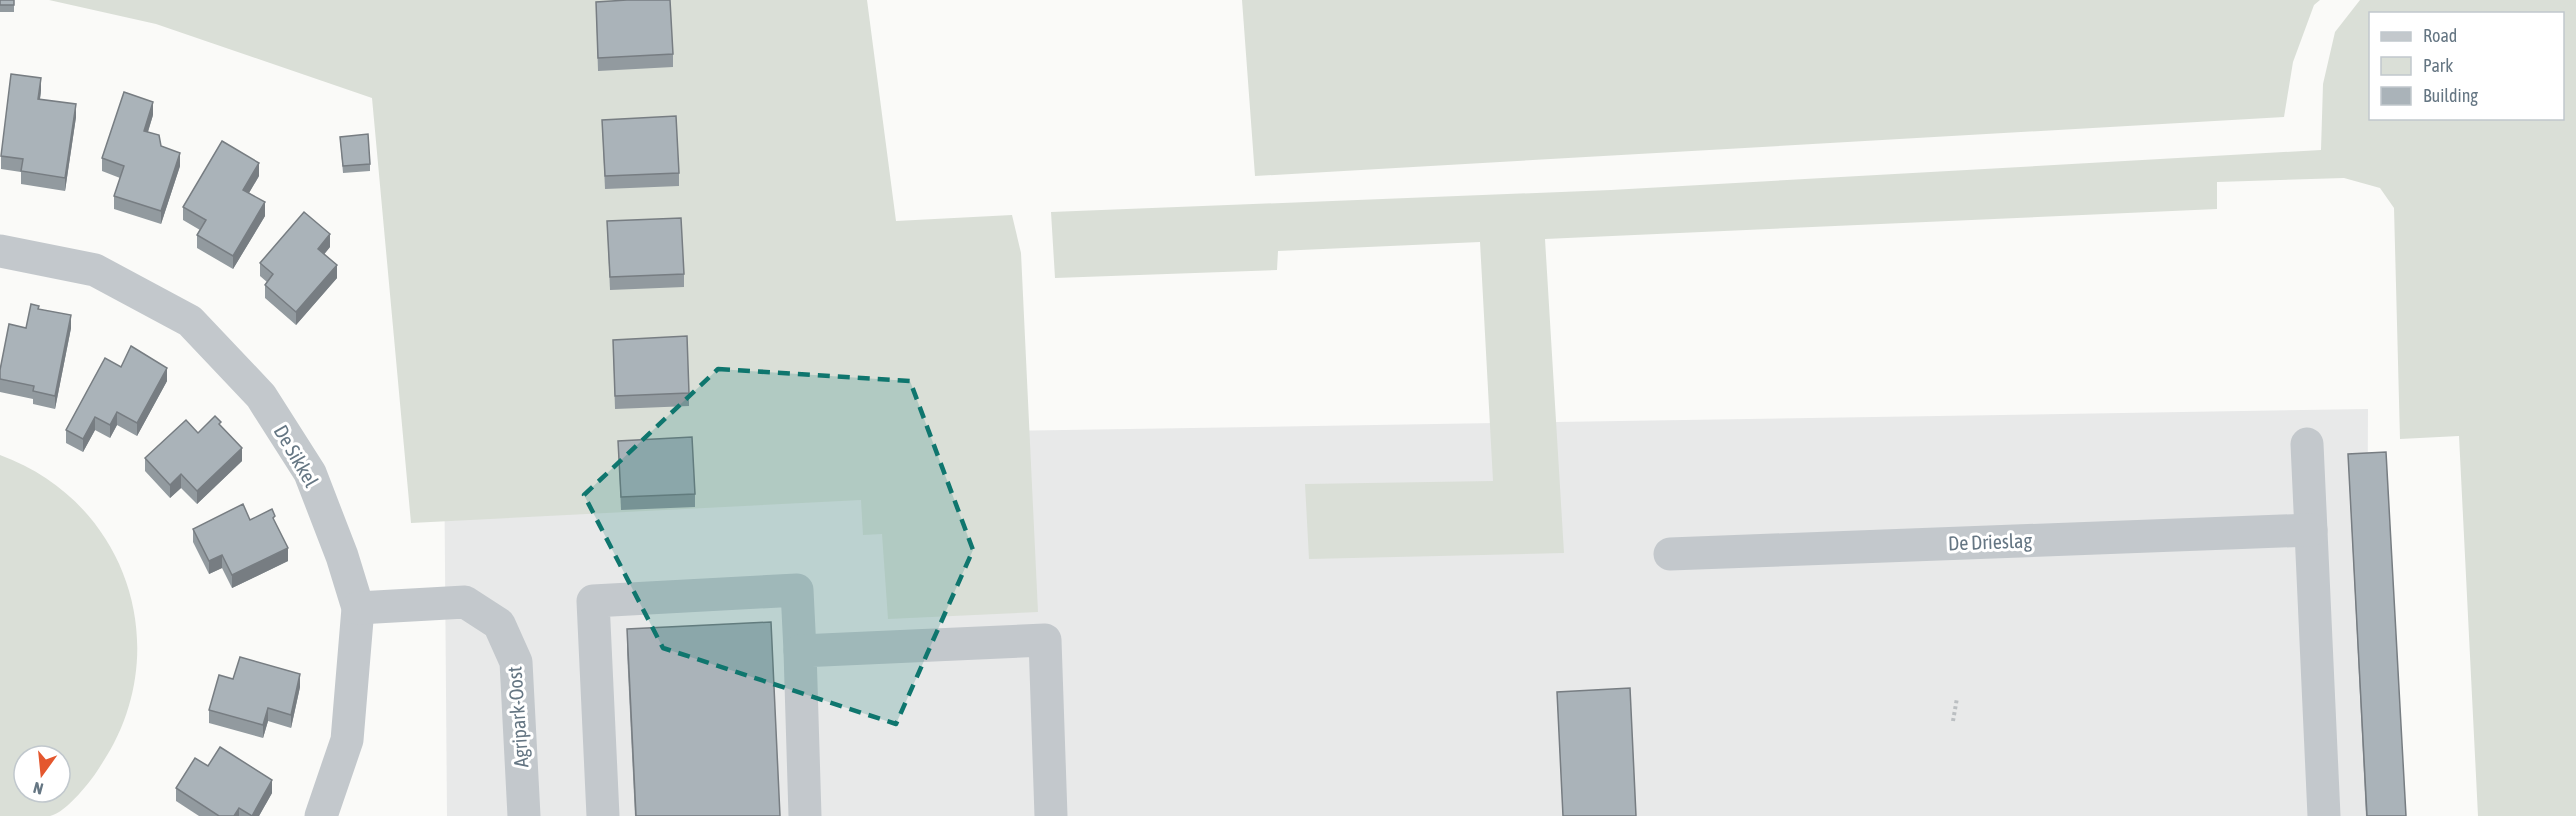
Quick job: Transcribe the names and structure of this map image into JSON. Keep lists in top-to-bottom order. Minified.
{"streets":{"street":["De Sikkel","De Drieslag","Agripark-Oost"]},"crossings":[["De Sikkel","Agripark-Oost"]],"legend":["Road","Park","Building"],"north":"bottom"}
